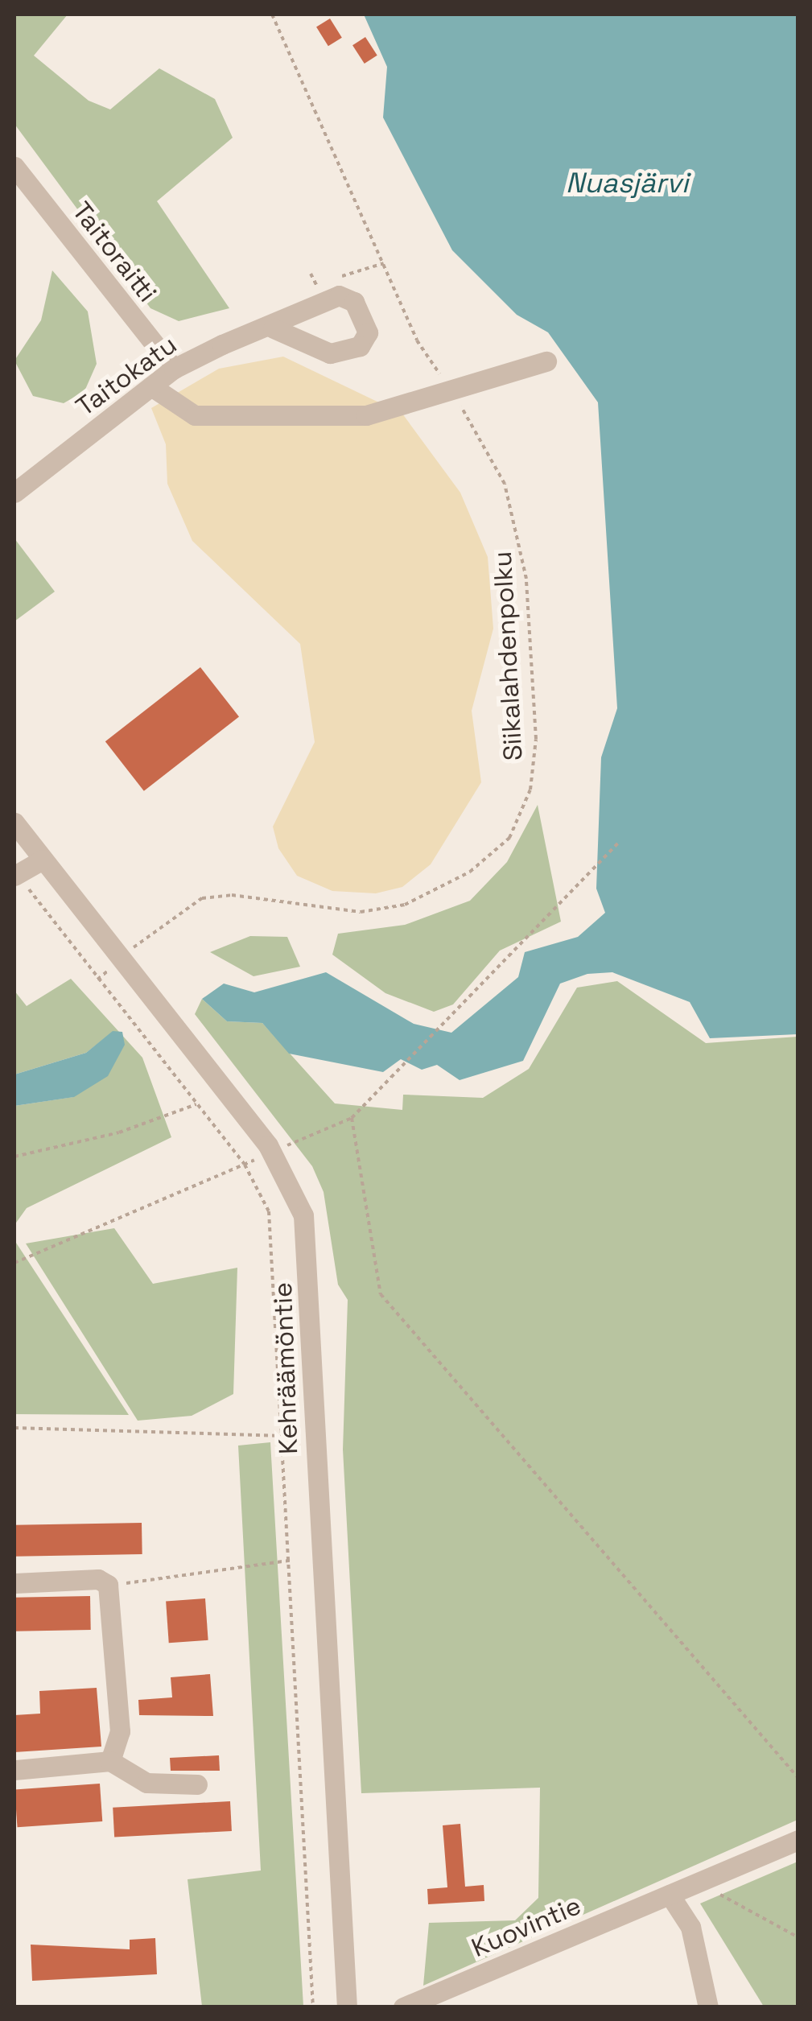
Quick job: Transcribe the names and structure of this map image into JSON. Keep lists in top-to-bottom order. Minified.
{"streets":{"street":["Taitoraitti","Taitokatu","Kehräämöntie","Kuovintie"],"path":["Siikalahdenpolku"]},"crossings":[["Taitoraitti","Taitokatu"],["Siikalahdenpolku","Kehräämöntie"]],"water":["Nuasjärvi"]}
